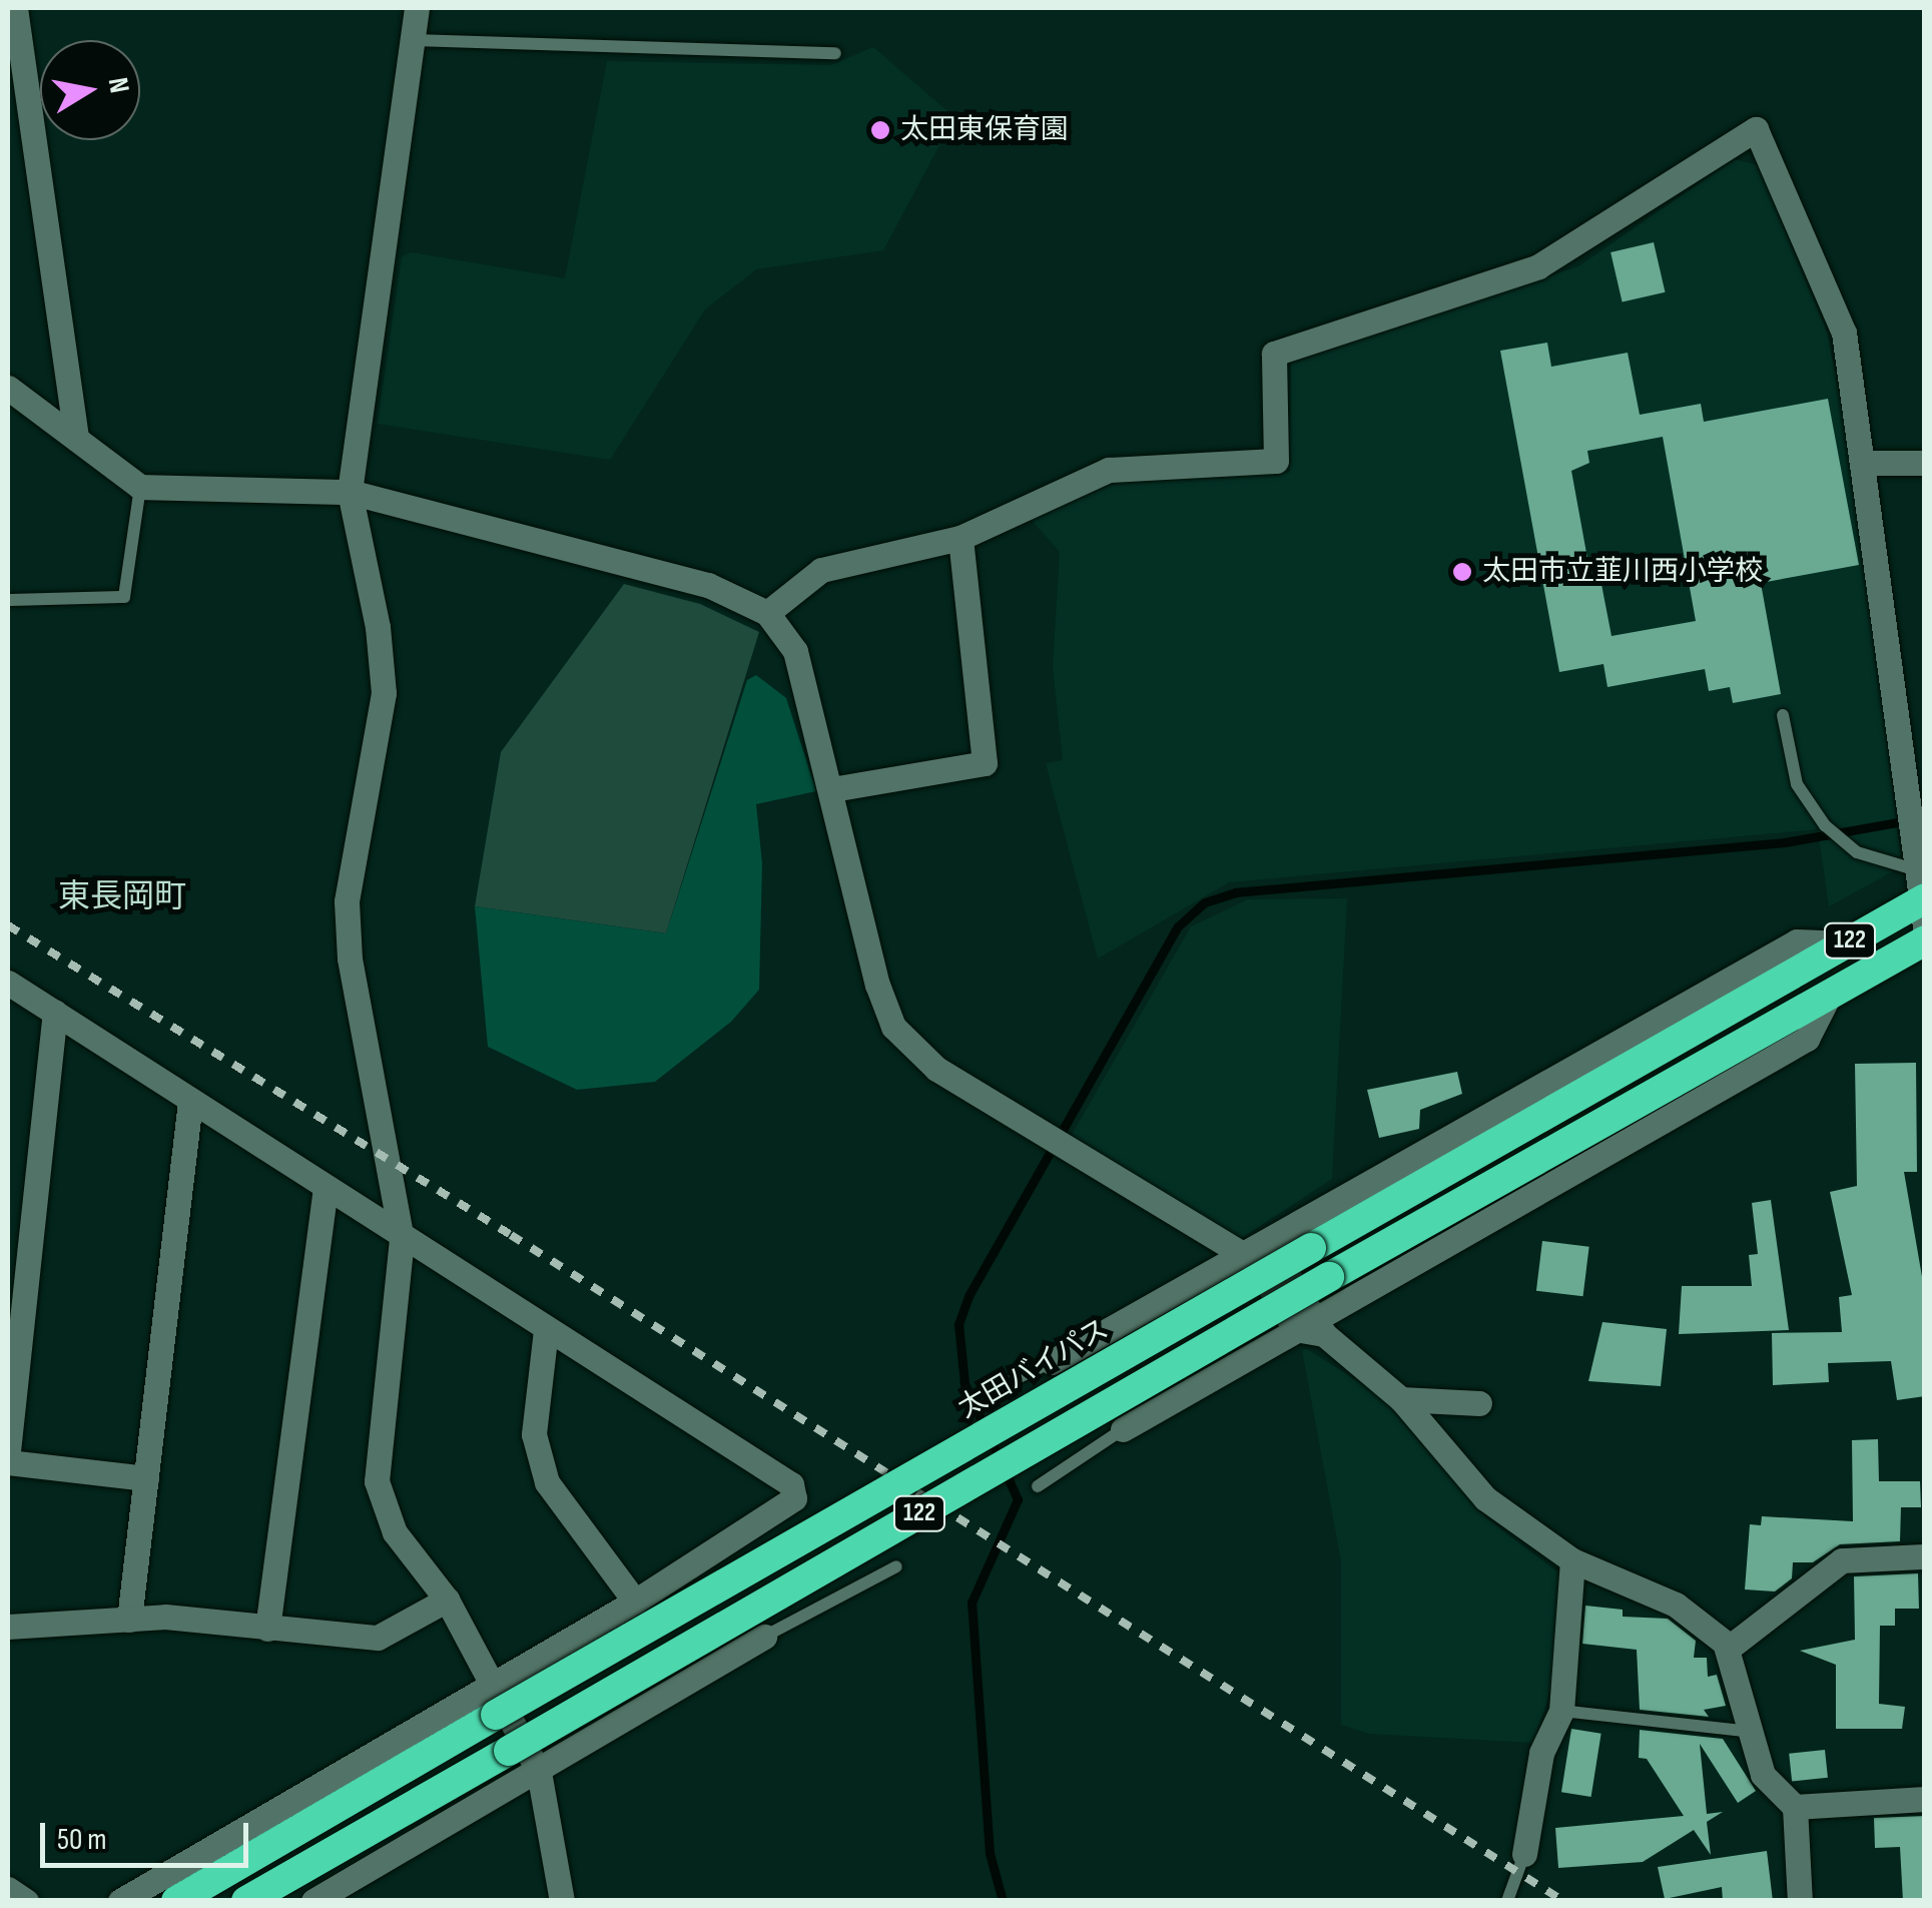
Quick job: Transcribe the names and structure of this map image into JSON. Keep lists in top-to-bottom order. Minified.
{"streets":{"highway":["122","太田バイパス"]},"districts":["東長岡町"],"places":["太田東保育園","太田市立韮川西小学校"],"scale_bar":"50 m","north":"right"}
